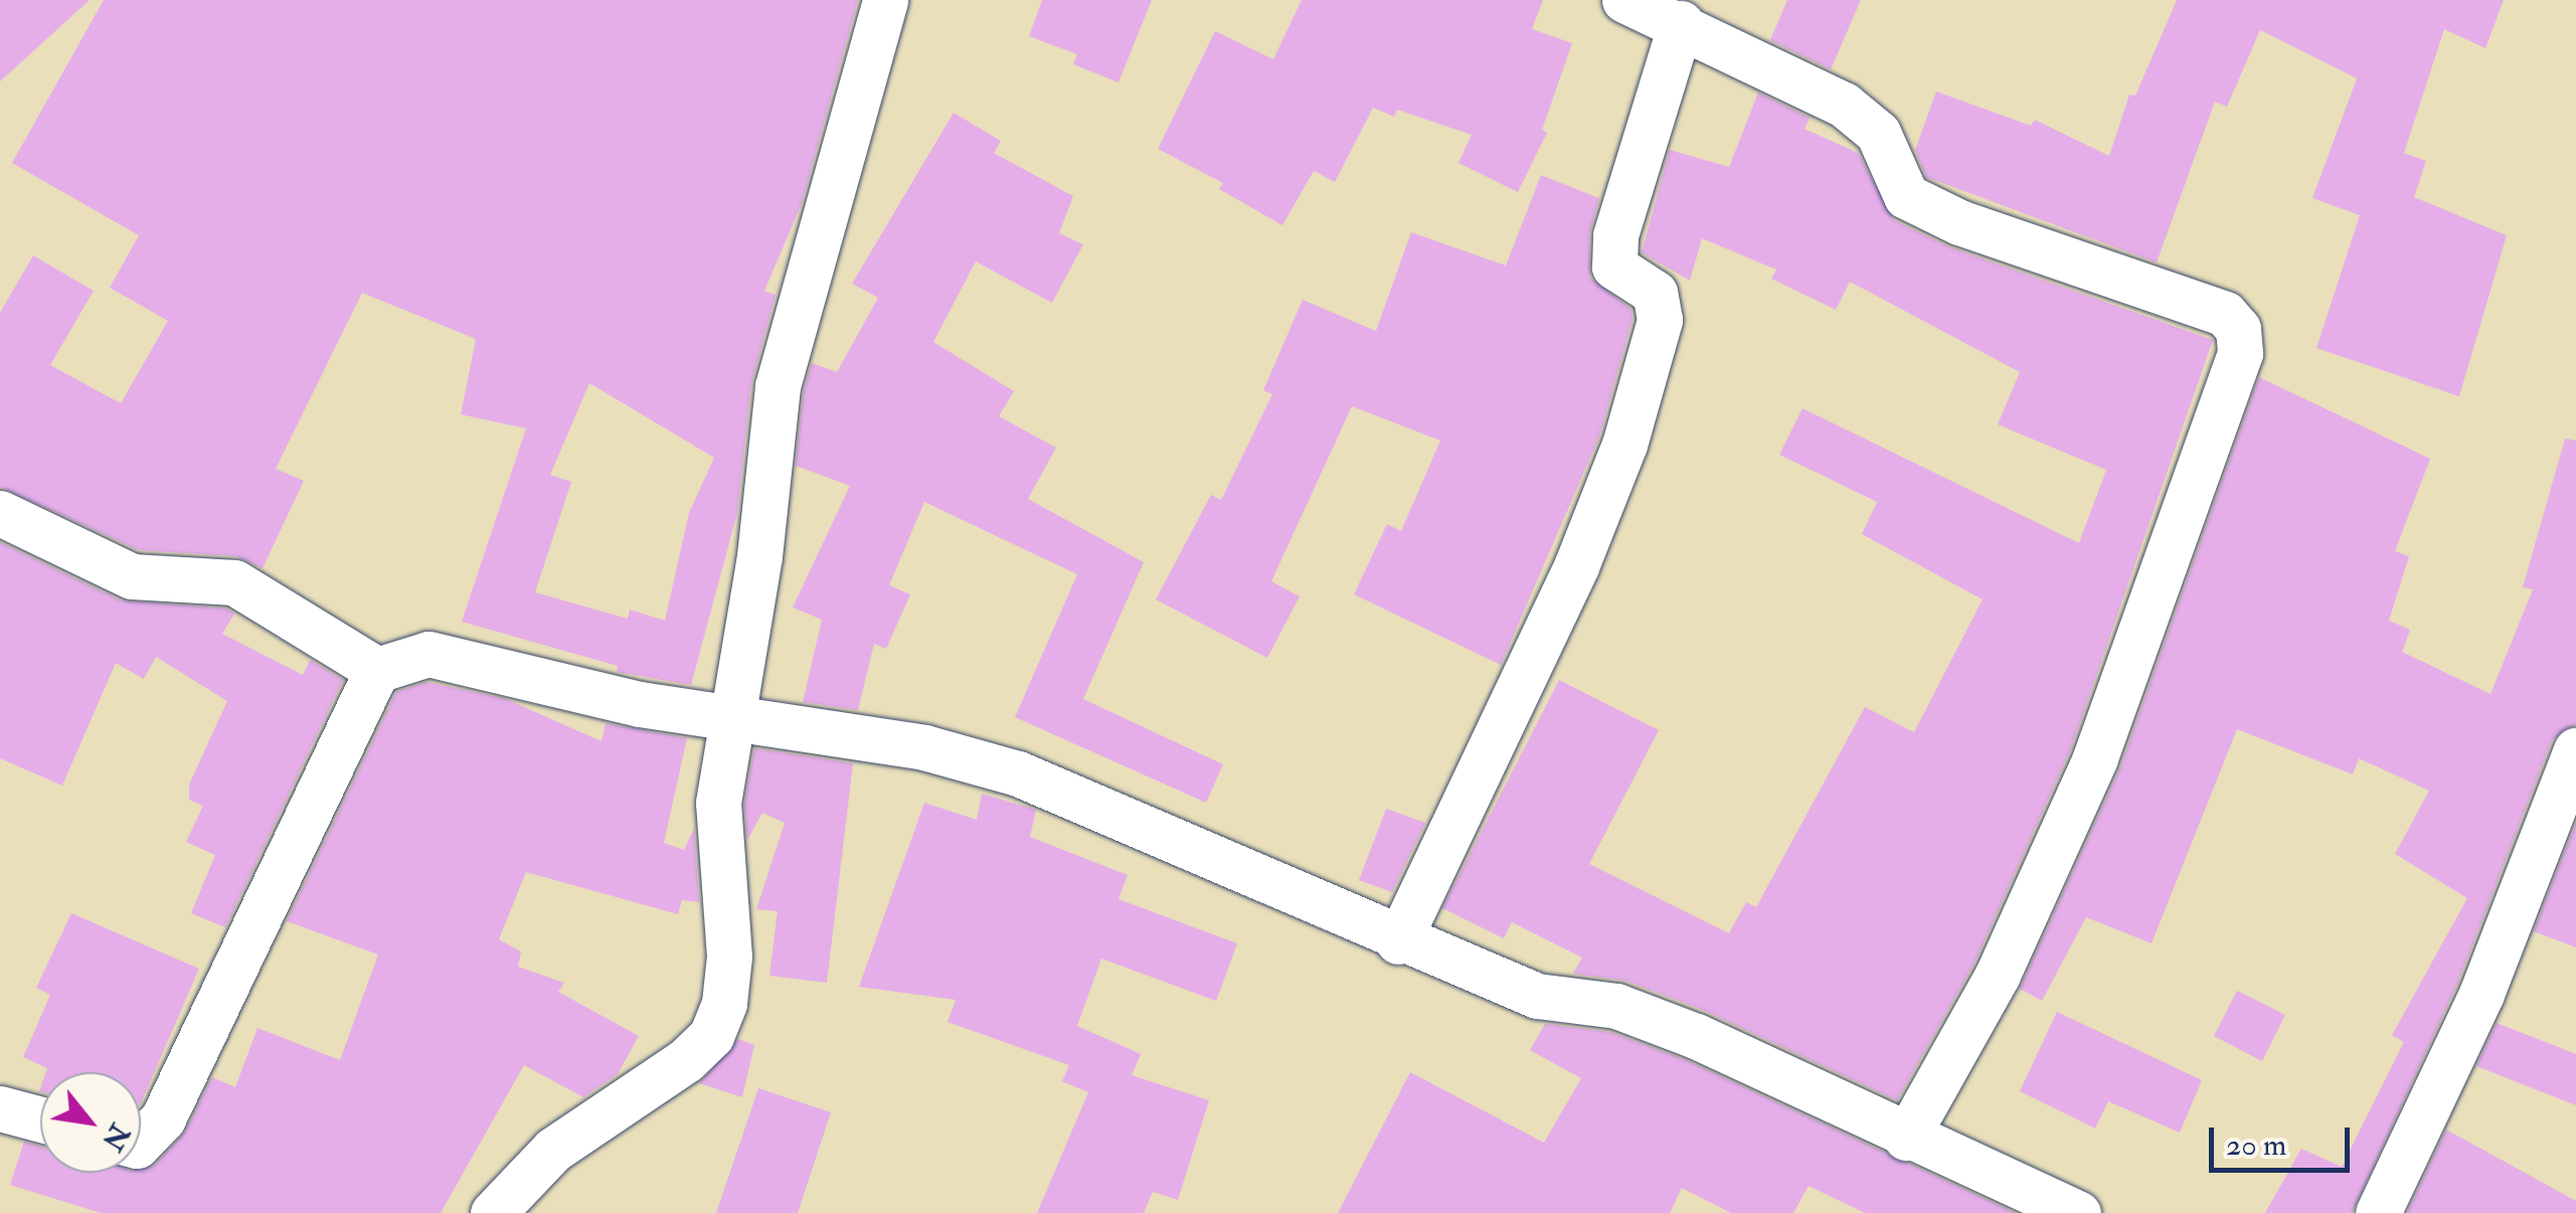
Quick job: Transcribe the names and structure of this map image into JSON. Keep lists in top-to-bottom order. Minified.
{"scale_bar":"20 m","north":"bottom right"}
